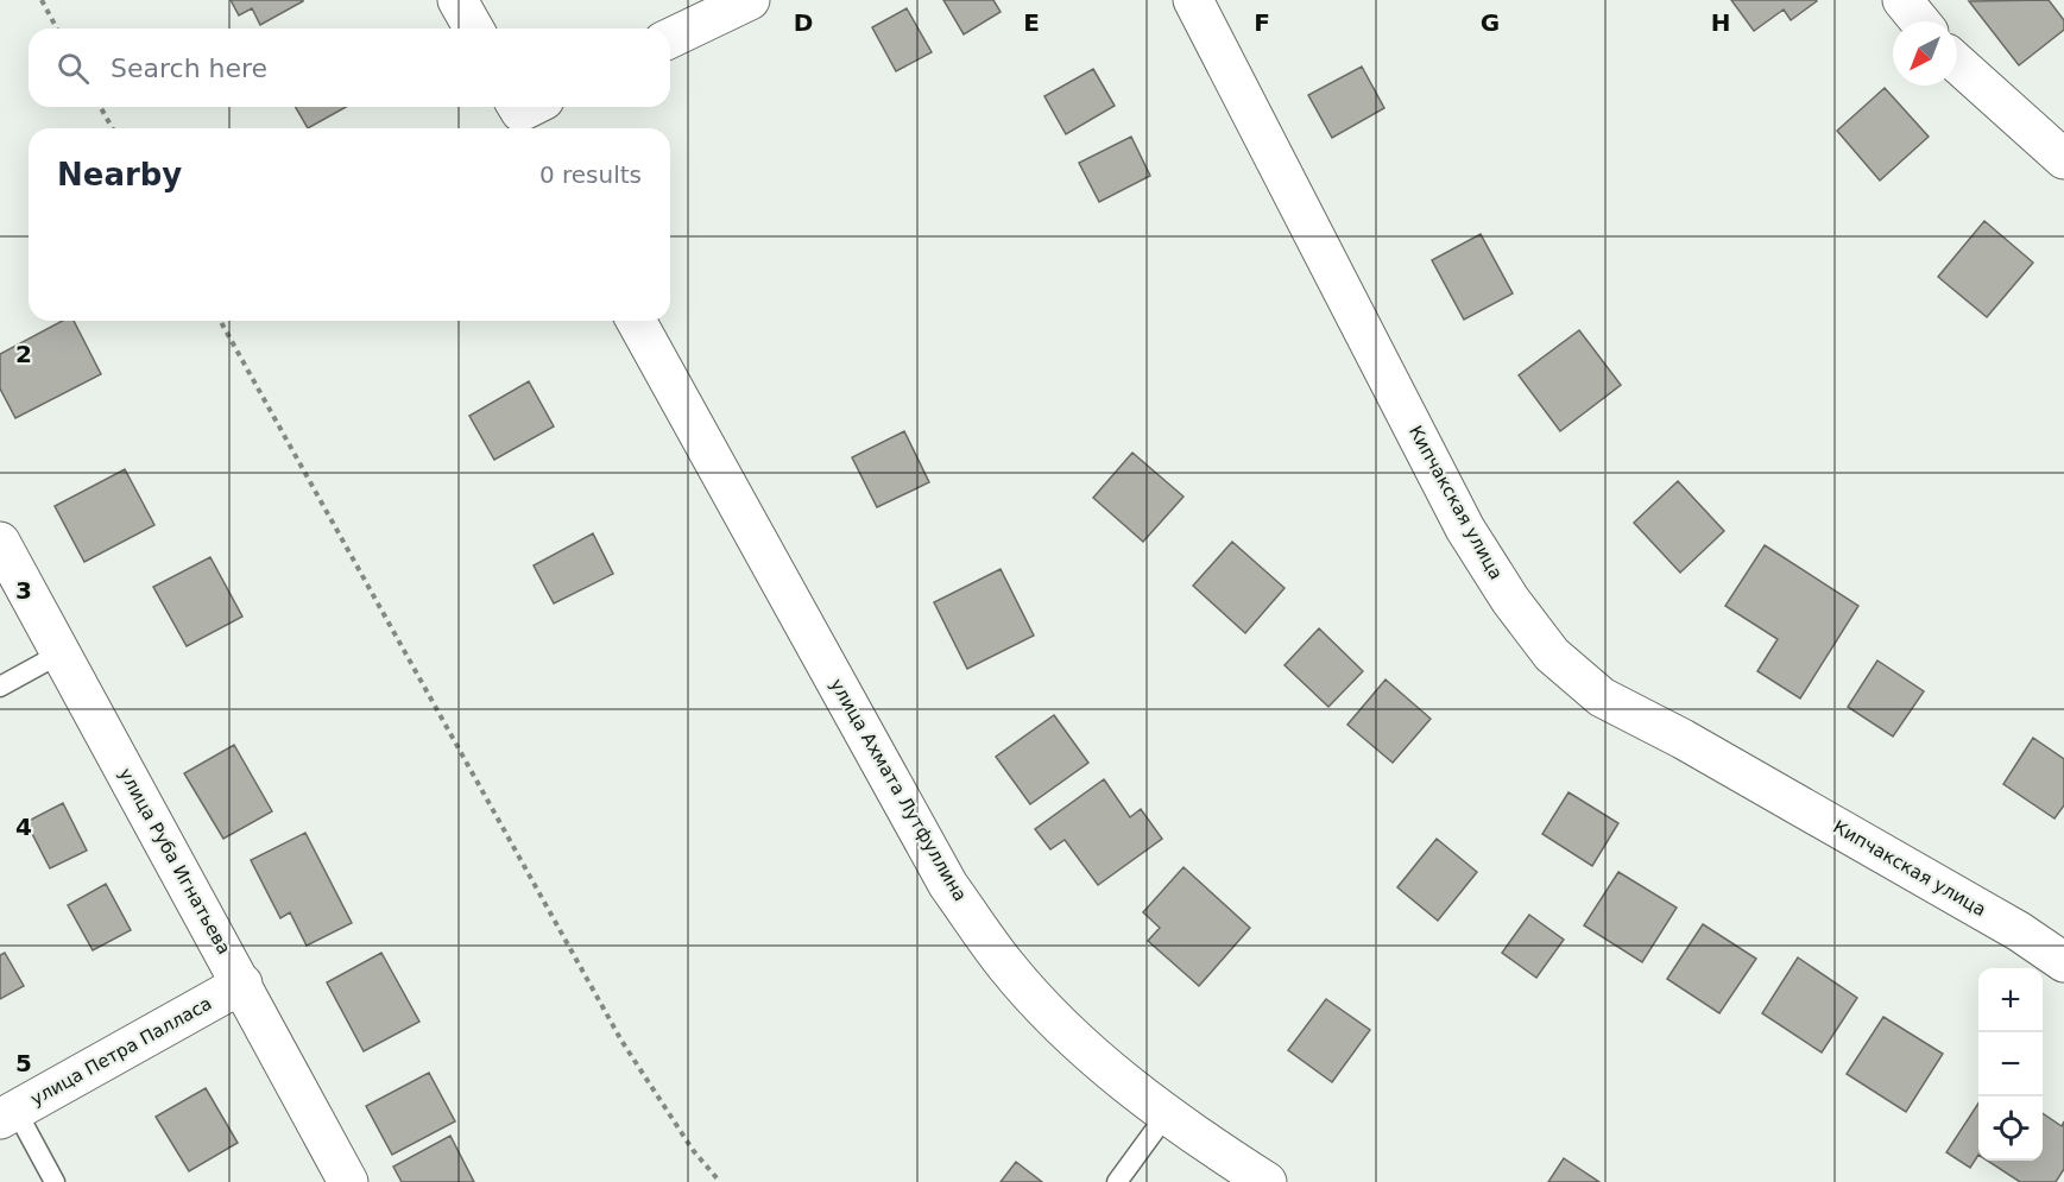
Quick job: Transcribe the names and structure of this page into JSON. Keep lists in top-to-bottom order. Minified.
{"streets":{"street":["Кипчакская улица","улица Ахмата Лутфуллина","улица Руба Игнатьева","улица Петра Палласа"]},"crossings":[["улица Руба Игнатьева","улица Петра Палласа"]],"north":"bottom left","page":{"search":"Search here","heading":["Nearby","0 results"],"map_buttons":["+","−"]},"grid":{"columns":["D","E","F","G","H"],"rows":["2","3","4","5"]}}
